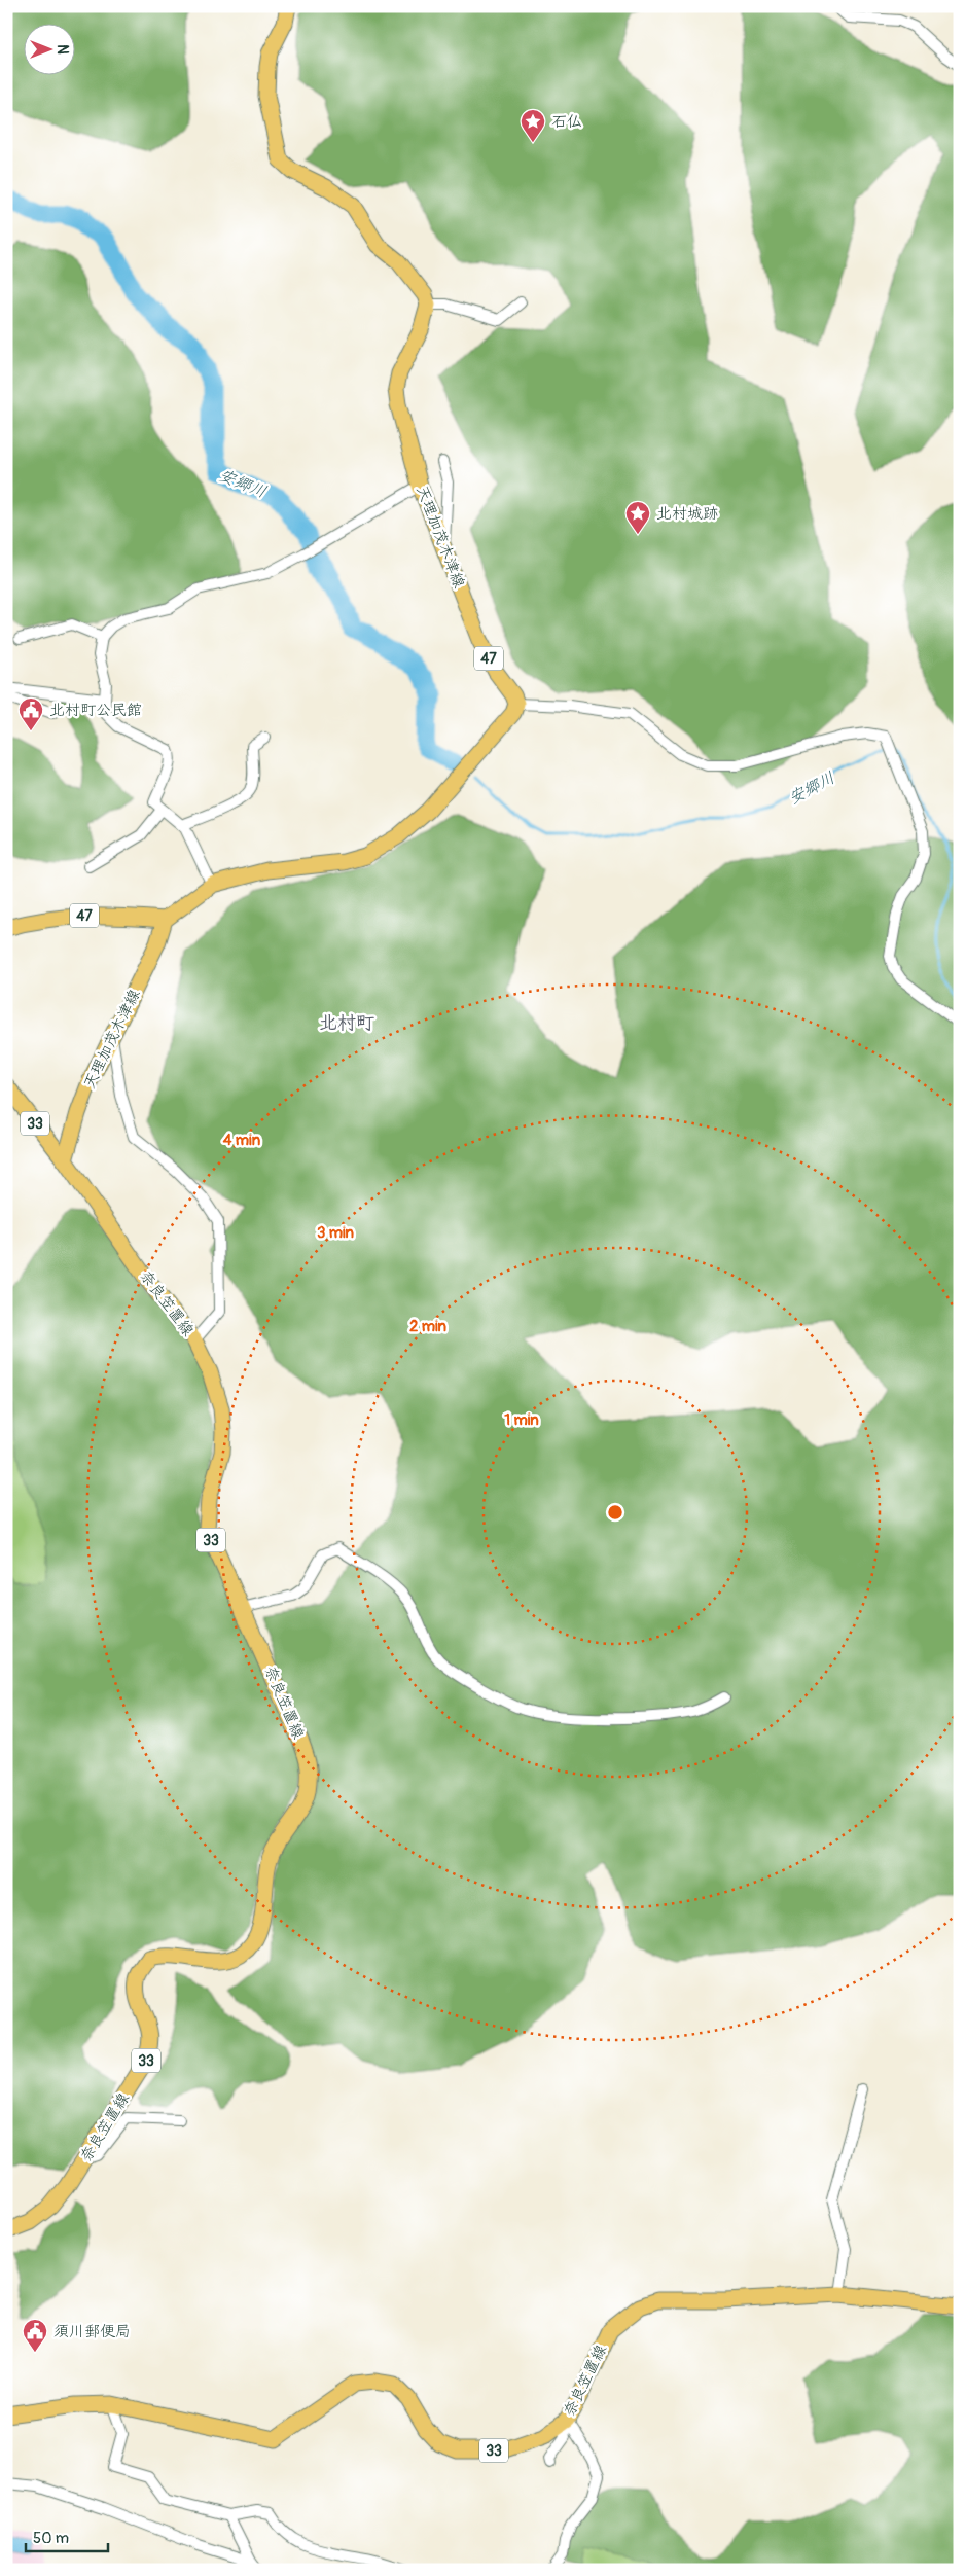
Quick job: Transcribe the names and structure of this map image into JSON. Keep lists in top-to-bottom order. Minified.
{"streets":{"main road":["天理加茂木津線","47","33","奈良笠置線"]},"crossings":[["天理加茂木津線","47"],["天理加茂木津線","奈良笠置線"]],"districts":["北村町"],"water":["安郷川"],"places":{"place":["石仏","北村城跡"],"public building":["北村町公民館","須川郵便局"]},"scale_bar":"50 m","north":"right","rings":["4 min","3 min","2 min","1 min"]}
